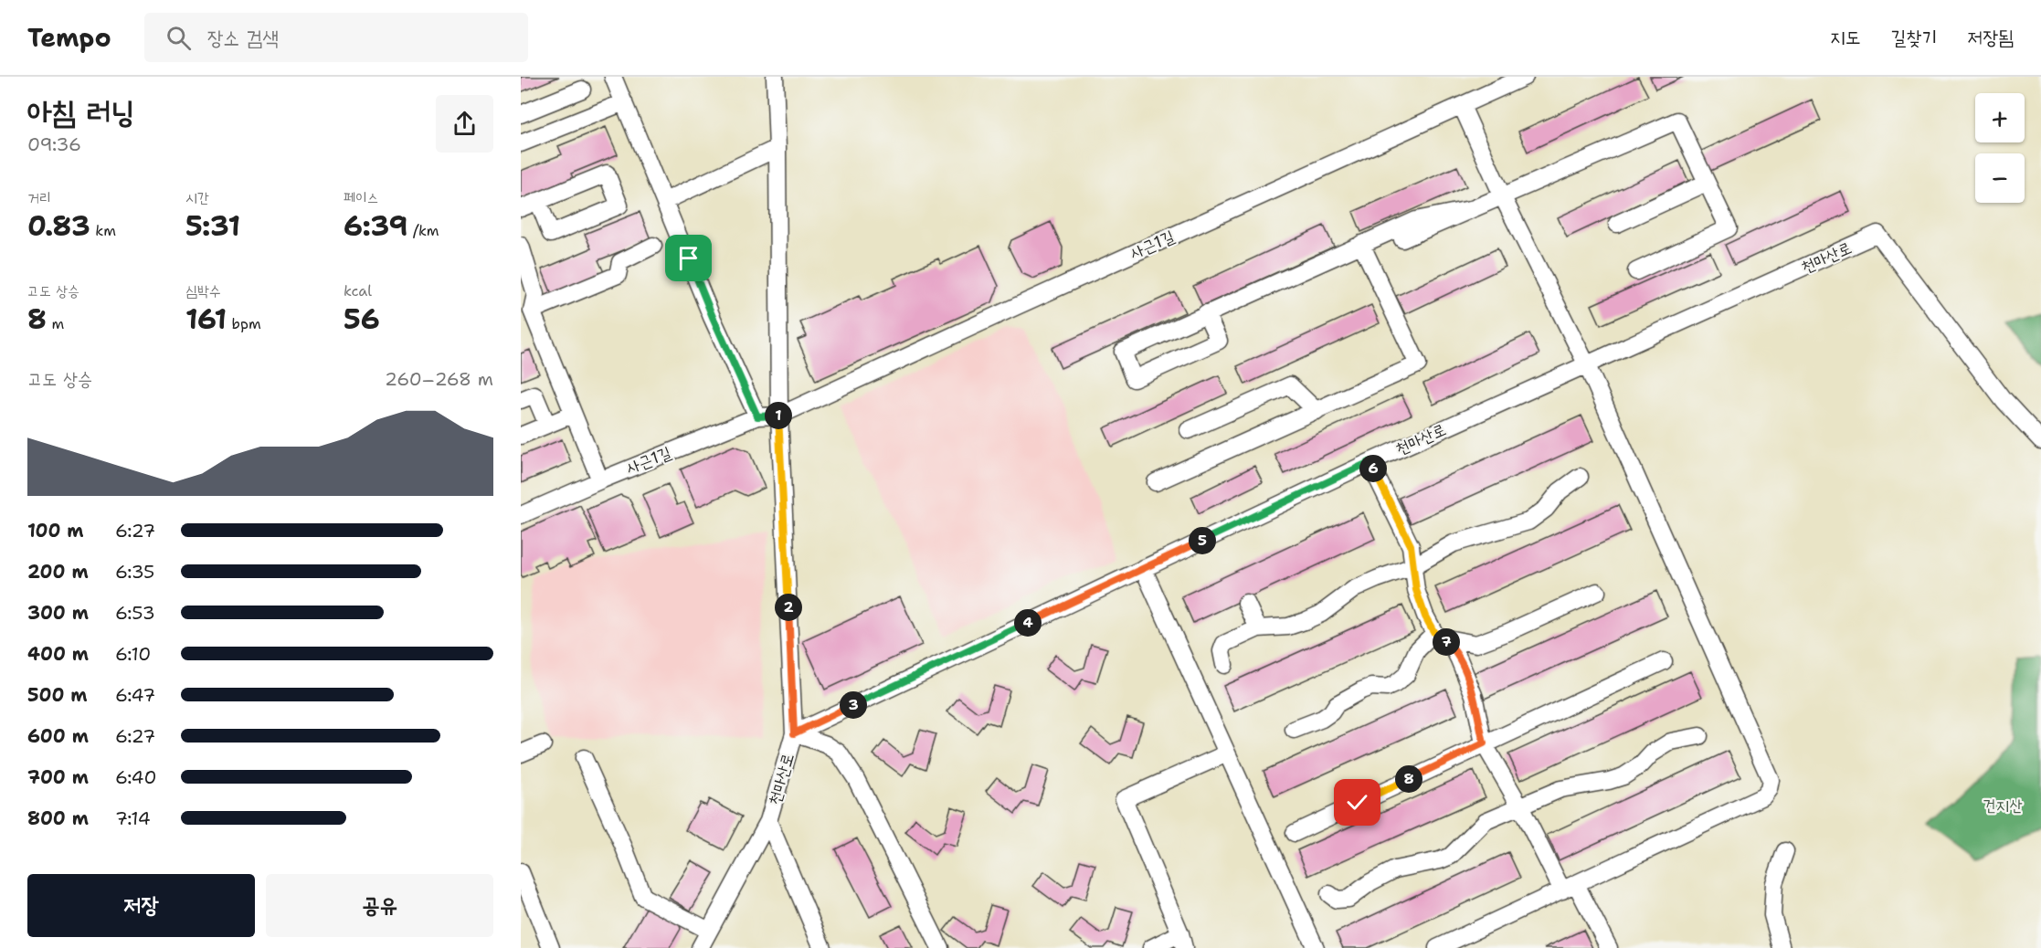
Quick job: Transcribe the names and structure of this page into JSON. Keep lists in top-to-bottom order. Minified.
{"streets":{"street":["사근1길","천마산로"]},"parks":["건지산"],"page":{"header":"Tempo","search":"장소 검색","nav":["지도","길찾기","저장됨"],"heading":["아침 러닝","09:36"],"map_buttons":["+","−"],"stats":[["거리","0.83 km"],["시간","5:31"],["페이스","6:39 /km"],["고도 상승","8 m"],["심박수","161 bpm"],["kcal","56"]],"chart":["고도 상승","260–268 m"],"pins":["1","6","5","2","4","7","3","8"],"list":[{"name":"100 m","note":"6:27"},{"name":"200 m","note":"6:35"},{"name":"300 m","note":"6:53"},{"name":"400 m","note":"6:10"},{"name":"500 m","note":"6:47"},{"name":"600 m","note":"6:27"},{"name":"700 m","note":"6:40"},{"name":"800 m","note":"7:14"}],"buttons":["저장","공유"]}}
